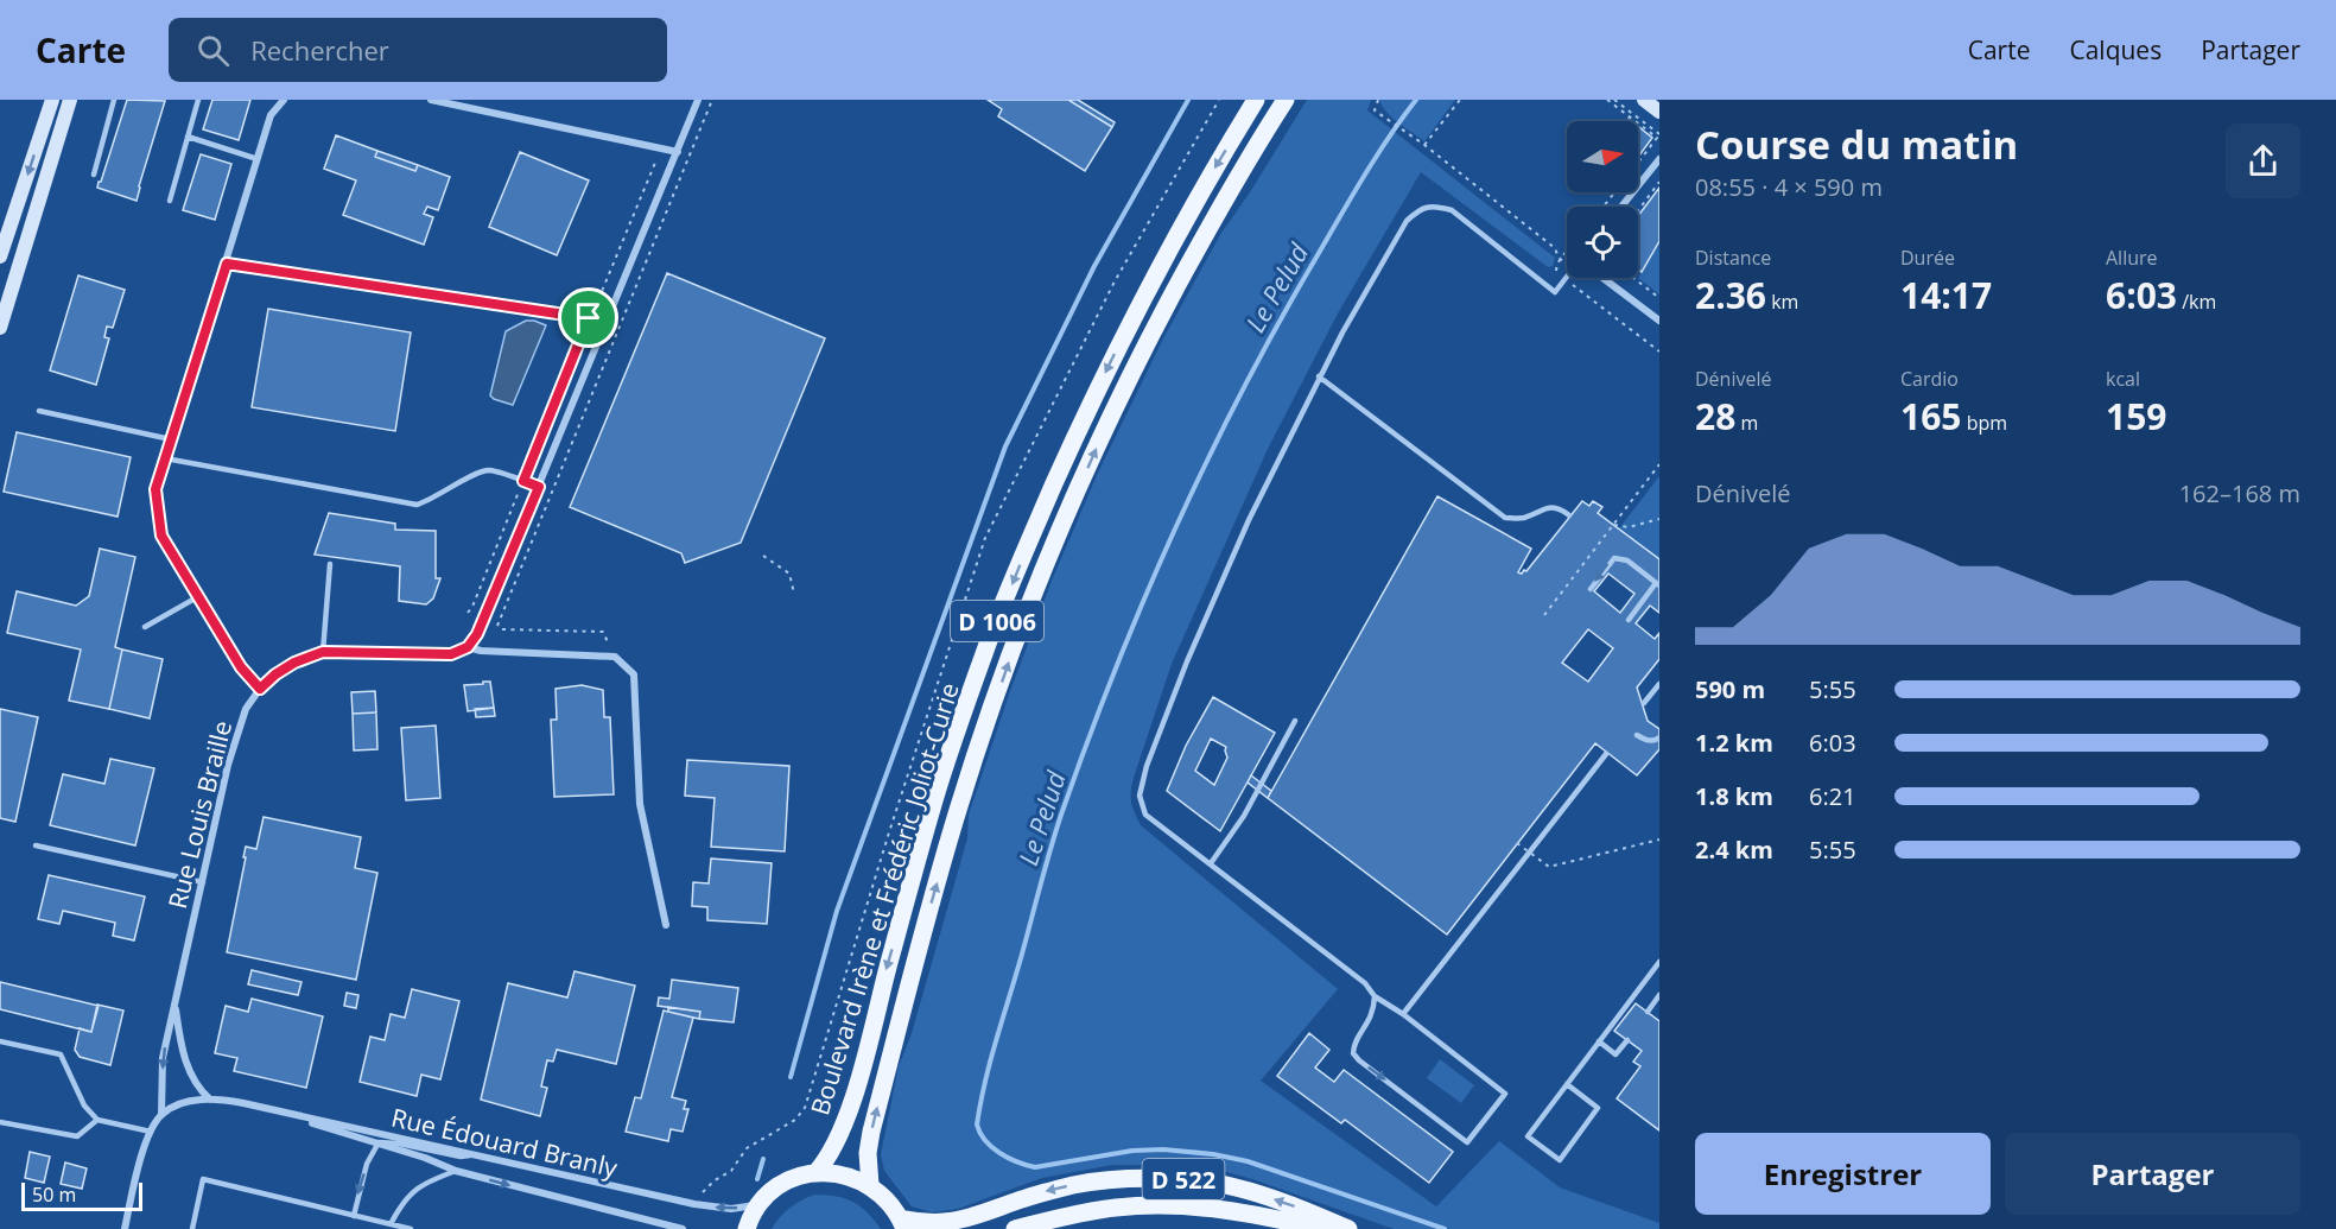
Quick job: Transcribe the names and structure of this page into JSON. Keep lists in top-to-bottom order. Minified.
{"streets":{"main road":["D 1006","Boulevard Irène et Frédéric Joliot-Curie","D 522"],"street":["Rue Louis Braille","Rue Édouard Branly"]},"crossings":[["Rue Louis Braille","Rue Édouard Branly"]],"water":["Le Pelud"],"scale_bar":"50 m","north":"right","page":{"header":"Carte","search":"Rechercher","nav":["Carte","Calques","Partager"],"heading":["Course du matin","08:55 · 4 × 590 m"],"stats":[["Distance","2.36 km"],["Durée","14:17"],["Allure","6:03 /km"],["Dénivelé","28 m"],["Cardio","165 bpm"],["kcal","159"]],"chart":["Dénivelé","162–168 m"],"list":[{"name":"590 m","note":"5:55"},{"name":"1.2 km","note":"6:03"},{"name":"1.8 km","note":"6:21"},{"name":"2.4 km","note":"5:55"}],"buttons":["Enregistrer","Partager"],"scale":"50 m"}}
